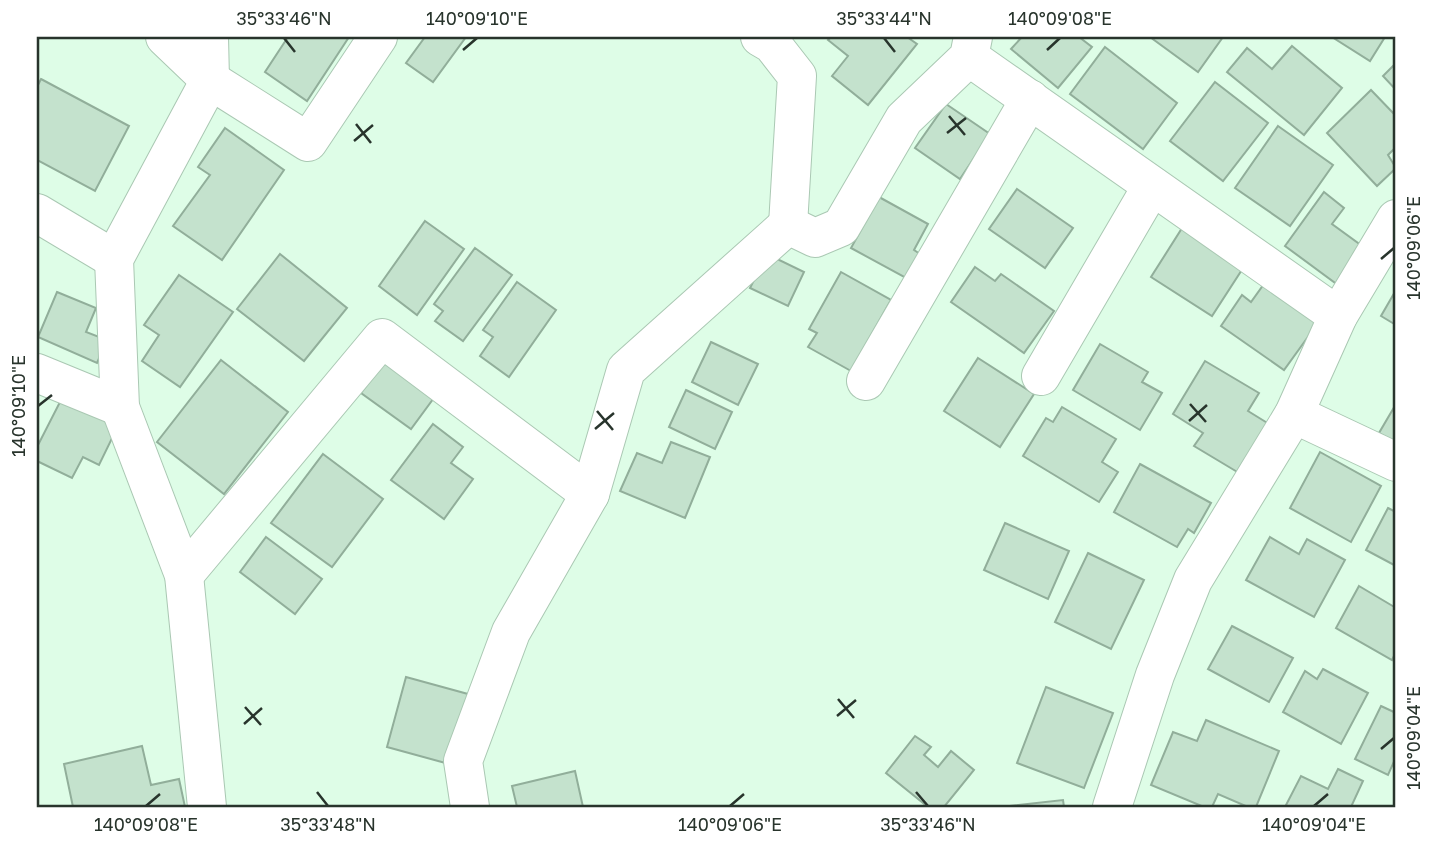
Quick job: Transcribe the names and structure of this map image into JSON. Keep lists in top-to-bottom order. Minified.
{"coordinates":["35°33'46\"N","140°09'10\"E","35°33'44\"N","140°09'08\"E","140°09'06\"E","140°09'04\"E","35°33'48\"N"]}
